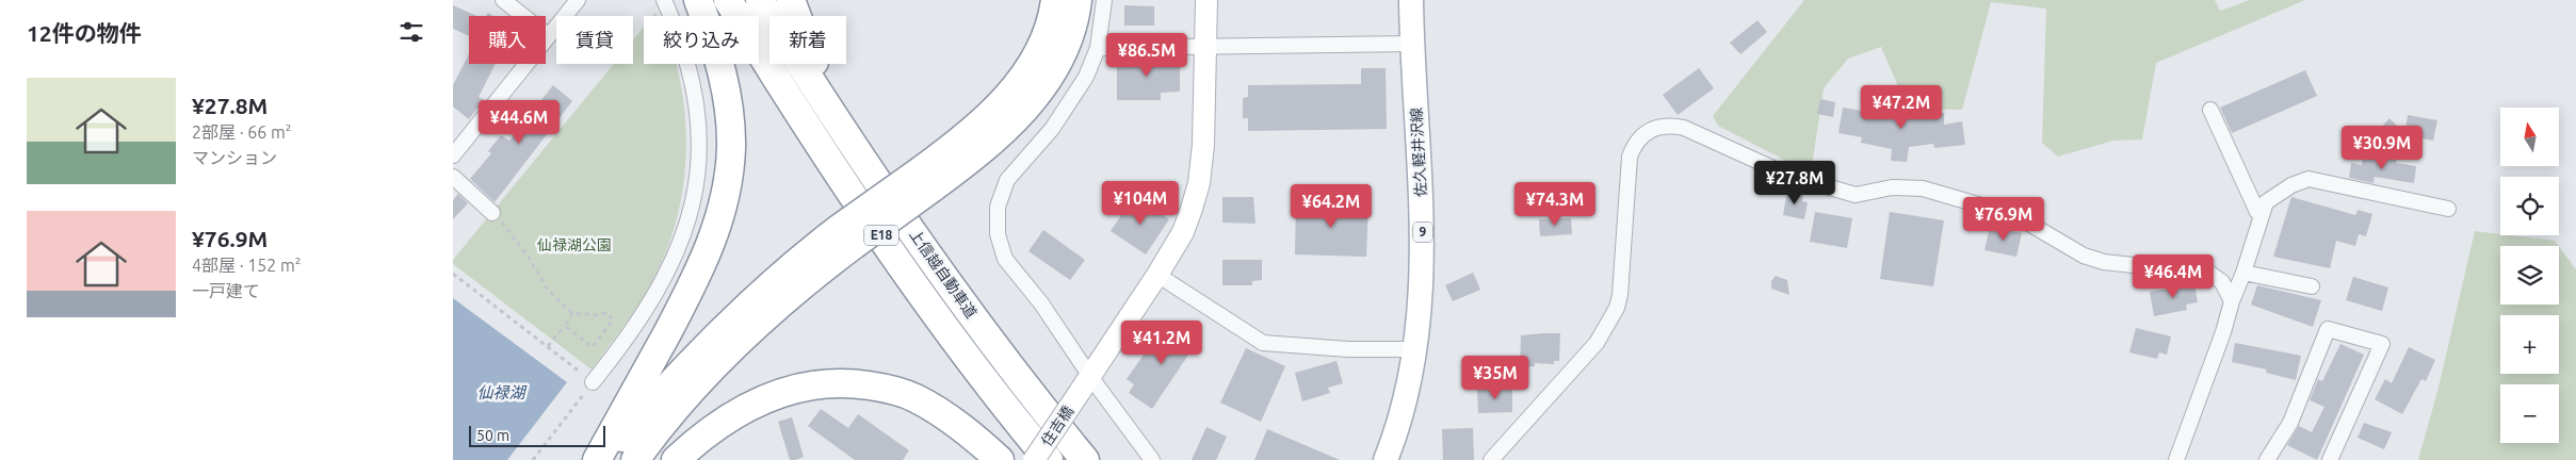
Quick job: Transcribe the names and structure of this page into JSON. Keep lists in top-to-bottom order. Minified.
{"streets":{"highway":["E18","上信越自動車道"],"main road":["佐久軽井沢線","9"],"street":["住吉橋"]},"water":["仙禄湖"],"parks":["仙禄湖公園"],"scale_bar":"50 m","north":"top","page":{"heading":"12件の物件","chip":["購入","賃貸","絞り込み","新着"],"price":["¥86.5M","¥47.2M","¥44.6M","¥30.9M","¥27.8M","¥104M","¥74.3M","¥64.2M","¥76.9M","¥46.4M","¥41.2M","¥35M"],"list":[{"name":"¥27.8M","note":"2部屋 · 66 m² · マンション"},{"name":"¥76.9M","note":"4部屋 · 152 m² · 一戸建て"}],"map_buttons":["+","−"],"scale":"50 m"}}
